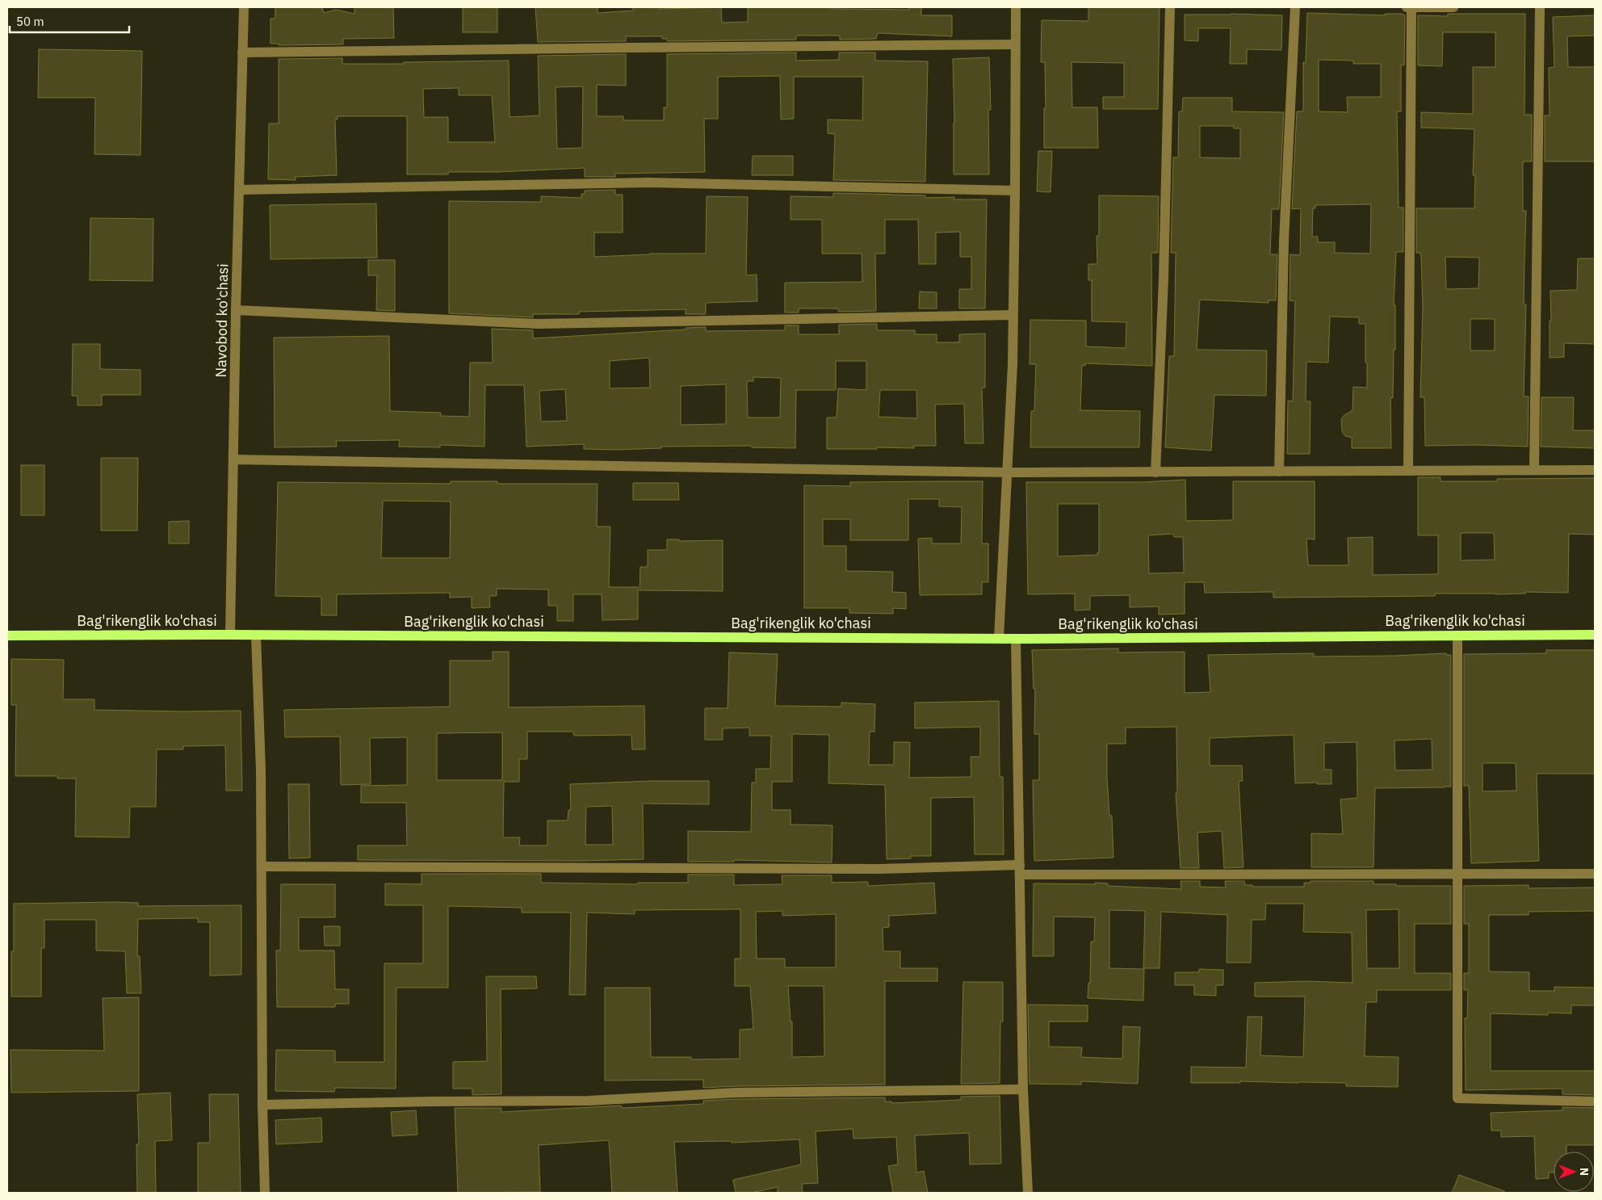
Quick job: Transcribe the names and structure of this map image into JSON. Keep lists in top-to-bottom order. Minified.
{"streets":{"main road":["Bag'rikenglik ko'chasi"],"street":["Navobod ko'chasi"]},"crossings":[["Navobod ko'chasi","Bag'rikenglik ko'chasi"]],"scale_bar":"50 m","north":"right"}
